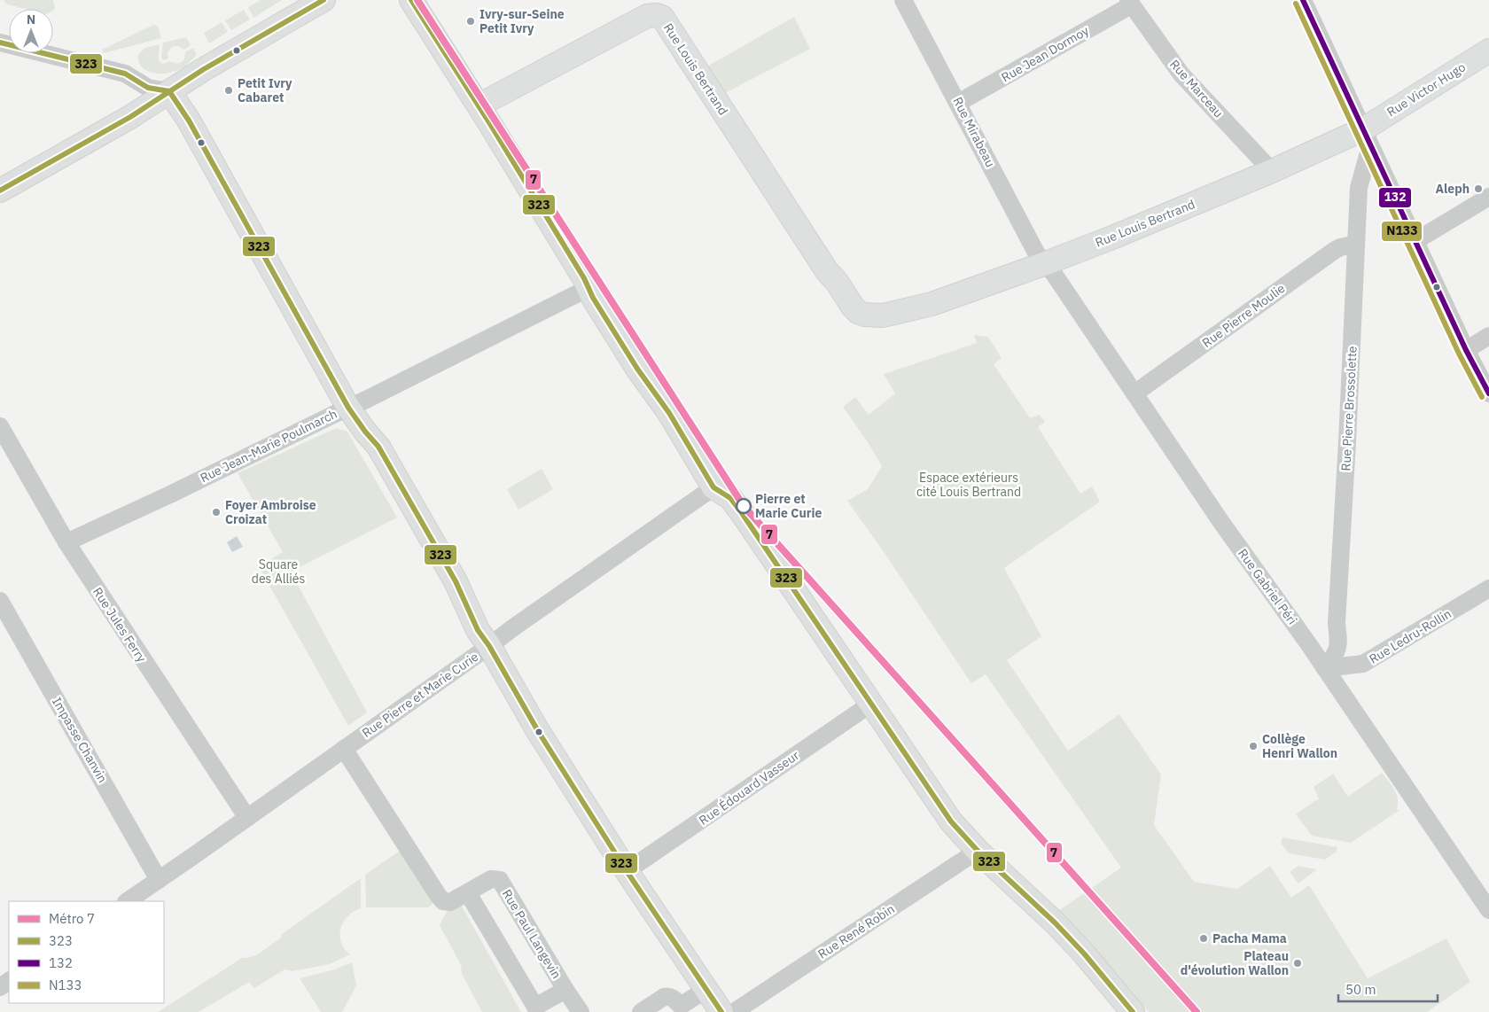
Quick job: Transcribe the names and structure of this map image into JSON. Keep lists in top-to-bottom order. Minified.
{"streets":{"main road":["Rue Louis Bertrand","Rue Victor Hugo"],"street":["Rue Jean Dormoy","Rue Marceau","Rue Mirabeau","Rue Pierre Moulie","Rue Pierre Brossolette","Rue Jean-Marie Poulmarch","Rue Gabriel Péri","Rue Jules Ferry","Rue Ledru-Rollin","Rue Pierre et Marie Curie","Impasse Chanvin","Rue Édouard Vasseur","Rue René Robin","Rue Paul Langevin"]},"crossings":[["Rue Jean Dormoy","Rue Marceau"],["Rue Jean Dormoy","Rue Mirabeau"],["Rue Louis Bertrand","Rue Marceau"],["Rue Louis Bertrand","Rue Victor Hugo"],["Rue Louis Bertrand","Rue Mirabeau"],["Rue Louis Bertrand","Rue Pierre Brossolette"],["Rue Louis Bertrand","Rue Gabriel Péri"],["Rue Victor Hugo","Rue Pierre Brossolette"],["Rue Mirabeau","Rue Gabriel Péri"],["Rue Pierre Moulie","Rue Pierre Brossolette"],["Rue Pierre Moulie","Rue Gabriel Péri"],["Rue Pierre Brossolette","Rue Gabriel Péri"],["Rue Pierre Brossolette","Rue Ledru-Rollin"],["Rue Jean-Marie Poulmarch","Rue Jules Ferry"],["Rue Gabriel Péri","Rue Ledru-Rollin"],["Rue Jules Ferry","Rue Pierre et Marie Curie"],["Rue Pierre et Marie Curie","Impasse Chanvin"],["Rue Pierre et Marie Curie","Rue Paul Langevin"]],"parks":["Espace extérieurs cité Louis Bertrand","Square des Alliés"],"places":["Ivry-sur-Seine Petit Ivry","Petit Ivry Cabaret","Aleph","Pierre et Marie Curie","Foyer Ambroise Croizat","Collège Henri Wallon","Pacha Mama","Plateau d'évolution Wallon"],"lines":["metro line 7","transit line 323","transit line 132","transit line N133"],"legend":["Métro 7","323","132","N133"],"scale_bar":"50 m","north":"top"}
